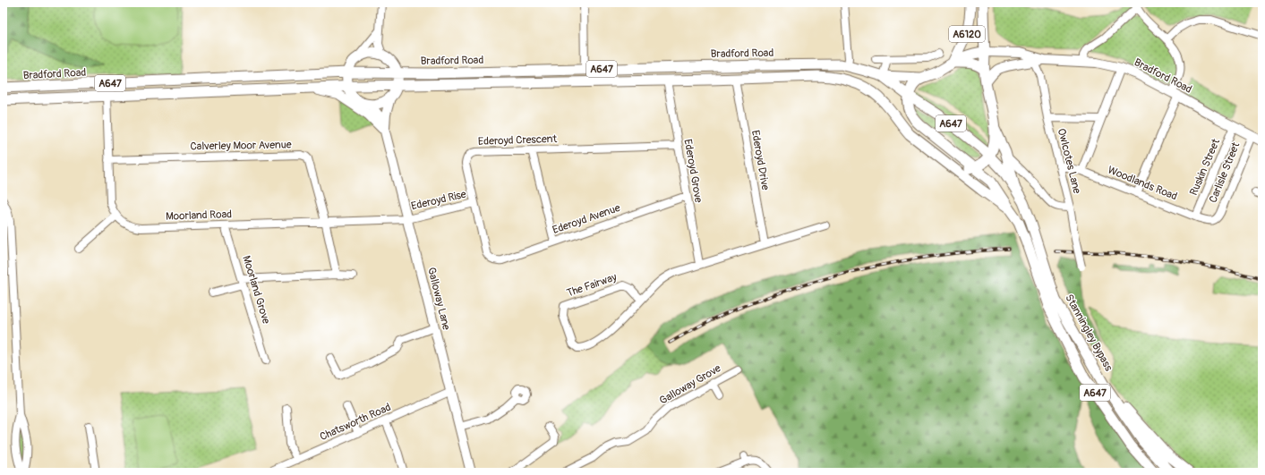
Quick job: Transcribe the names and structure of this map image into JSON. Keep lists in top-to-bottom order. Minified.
{"streets":{"highway":["A6120","Bradford Road","A647","Stanningley Bypass"],"main road":["Galloway Lane"],"street":["Ederoyd Crescent","Calverley Moor Avenue","Ederoyd Drive","Owlcotes Lane","Ruskin Street","Ederoyd Grove","Carlisle Street","Woodlands Road","Ederoyd Rise","Moorland Road","Ederoyd Avenue","The Fairway","Moorland Grove","Galloway Grove","Chatsworth Road"]},"crossings":[["A6120","Bradford Road"],["Bradford Road","A647"],["Bradford Road","Owlcotes Lane"],["Bradford Road","Ruskin Street"],["Bradford Road","Carlisle Street"],["A647","Ederoyd Drive"],["A647","Ederoyd Grove"],["A647","Stanningley Bypass"],["Ederoyd Crescent","Ederoyd Grove"],["Ederoyd Crescent","Ederoyd Rise"],["Ederoyd Crescent","Ederoyd Avenue"],["Calverley Moor Avenue","Moorland Road"],["Ederoyd Drive","The Fairway"],["Owlcotes Lane","Woodlands Road"],["Ruskin Street","Woodlands Road"],["Ederoyd Grove","Ederoyd Avenue"],["Ederoyd Grove","The Fairway"],["Carlisle Street","Woodlands Road"],["Ederoyd Rise","Moorland Road"],["Ederoyd Rise","Galloway Lane"],["Moorland Road","Moorland Grove"],["Moorland Road","Galloway Lane"],["Galloway Lane","Chatsworth Road"]]}
